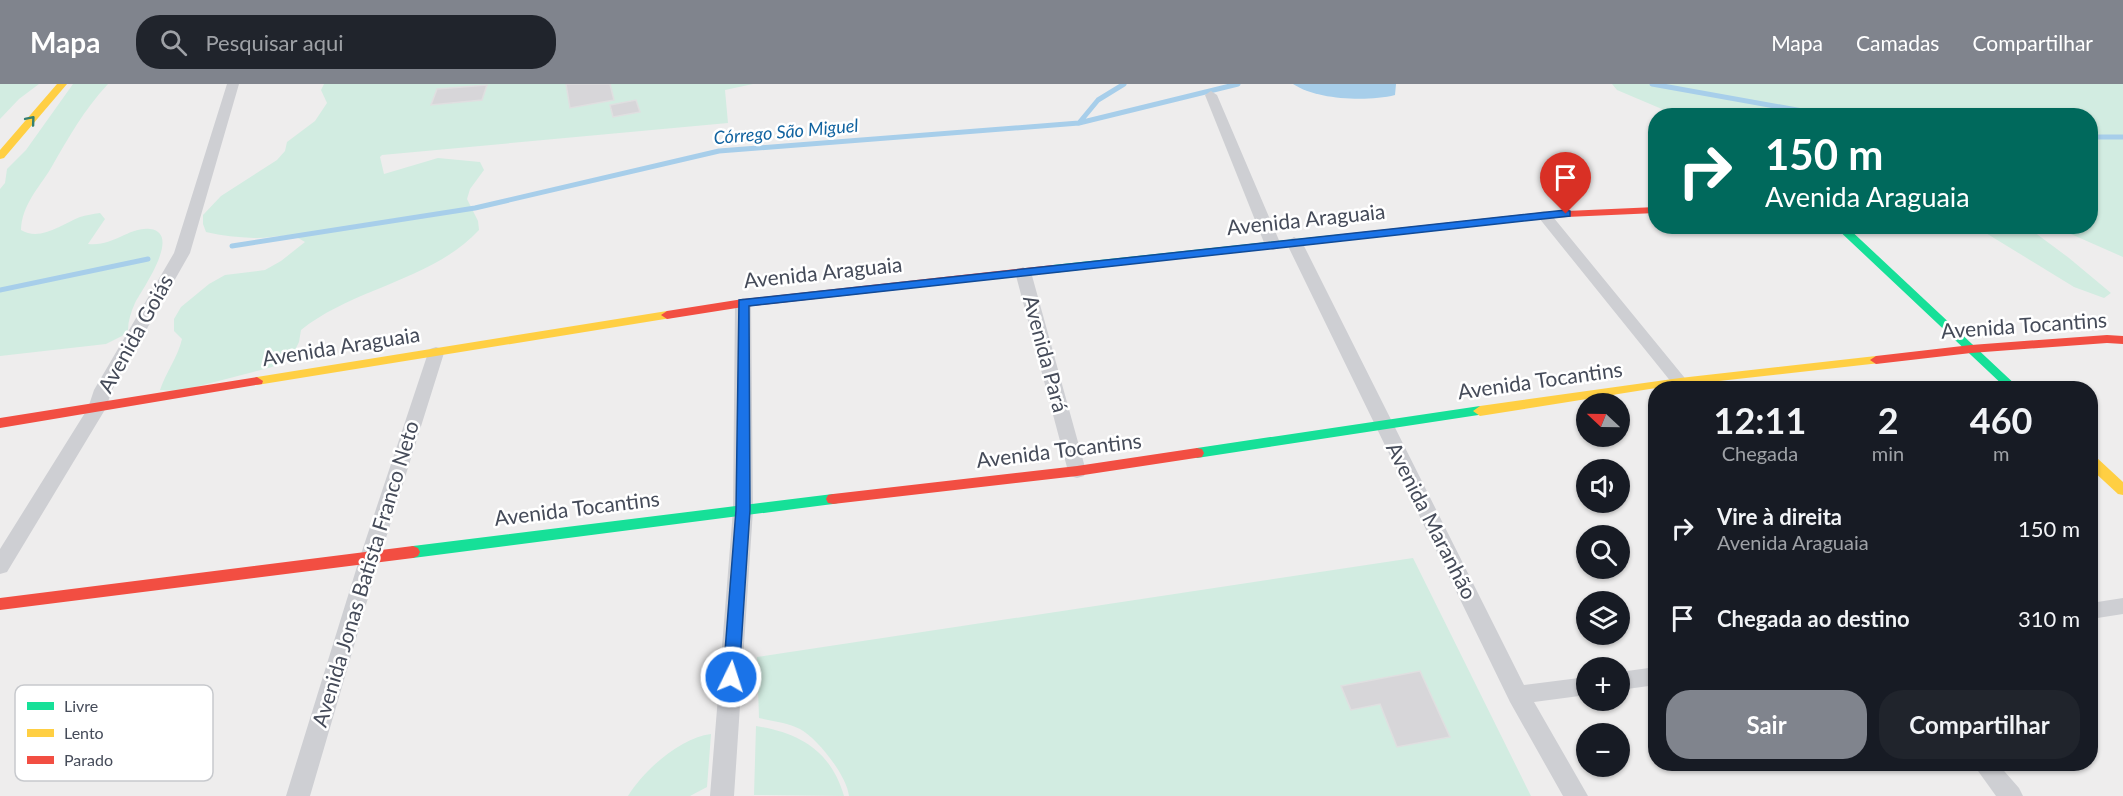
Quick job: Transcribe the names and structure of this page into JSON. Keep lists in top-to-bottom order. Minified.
{"streets":{"street":["Avenida Araguaia","Avenida Tocantins","Avenida Goiás","Avenida Pará","Avenida Maranhão","Avenida Jonas Batista Franco Neto"]},"crossings":[["Avenida Araguaia","Avenida Goiás"],["Avenida Araguaia","Avenida Pará"],["Avenida Araguaia","Avenida Maranhão"],["Avenida Araguaia","Avenida Jonas Batista Franco Neto"],["Avenida Tocantins","Avenida Pará"],["Avenida Tocantins","Avenida Maranhão"],["Avenida Tocantins","Avenida Jonas Batista Franco Neto"]],"water":["Córrego São Miguel"],"legend":["Livre","Lento","Parado"],"north":"left","page":{"header":"Mapa","search":"Pesquisar aqui","nav":["Mapa","Camadas","Compartilhar"],"turn":["150 m","Avenida Araguaia"],"eta":["12:11","Chegada","2","min","460","m"],"map_buttons":["+","−"],"list":[{"name":"Vire à direita","note":"Avenida Araguaia","value":"150 m"},{"name":"Chegada ao destino","value":"310 m"}],"buttons":["Sair","Compartilhar"]}}
